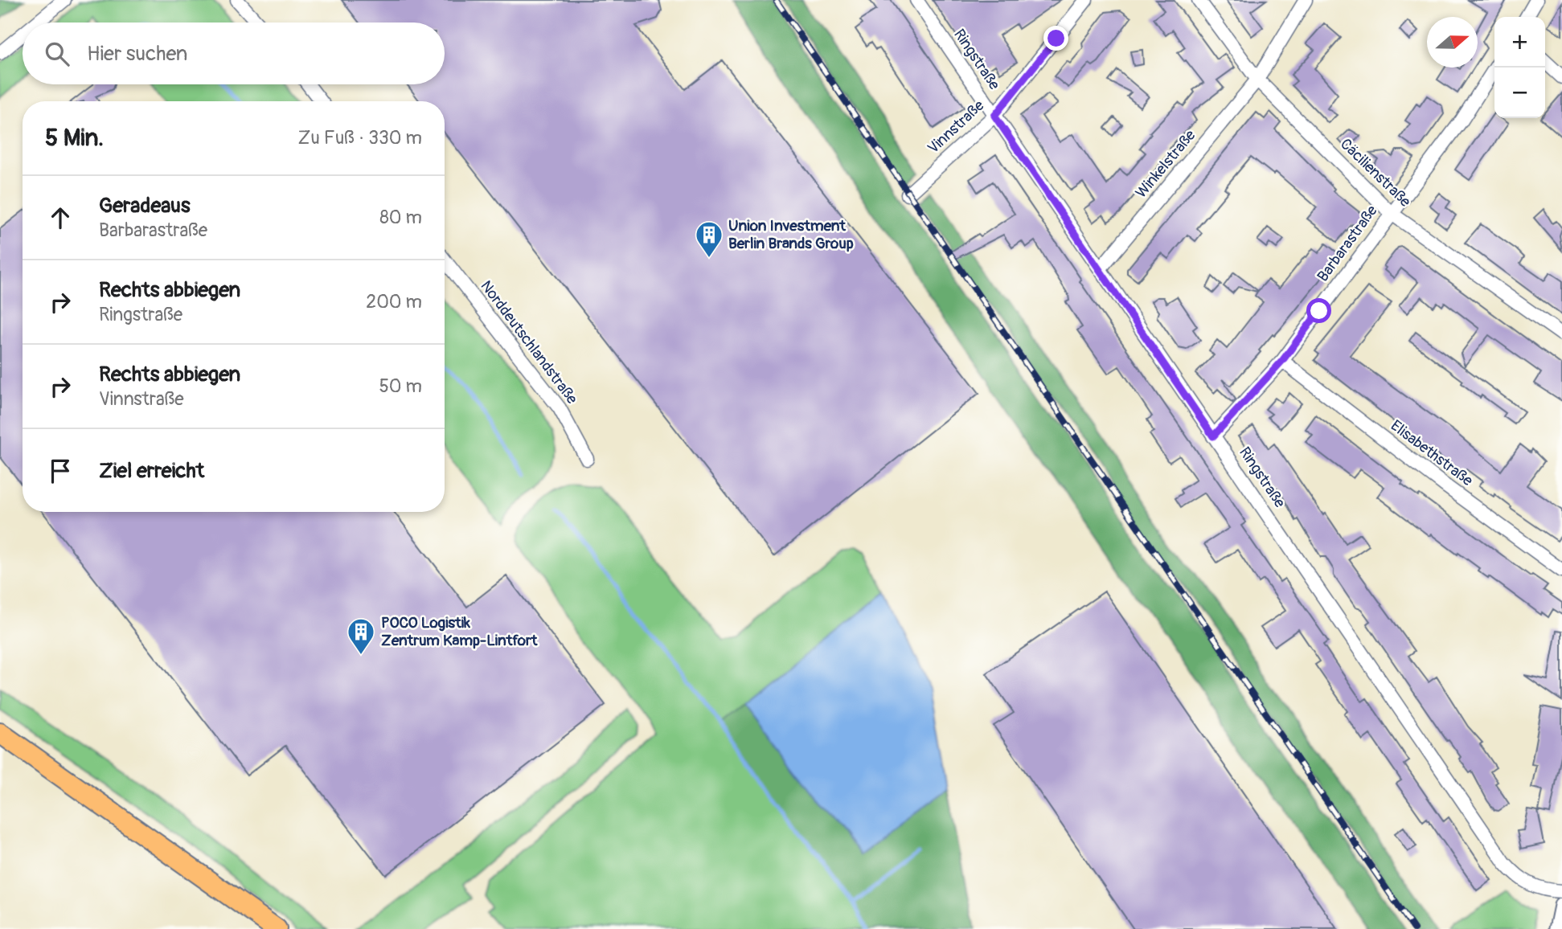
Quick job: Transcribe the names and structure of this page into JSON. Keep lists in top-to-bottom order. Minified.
{"streets":{"street":["Ringstraße","Vinnstraße","Winkelstraße","Cäcilienstraße","Barbarastraße","Norddeutschlandstraße","Elisabethstraße"]},"crossings":[["Ringstraße","Vinnstraße"],["Ringstraße","Winkelstraße"],["Ringstraße","Barbarastraße"],["Winkelstraße","Cäcilienstraße"],["Cäcilienstraße","Barbarastraße"],["Barbarastraße","Elisabethstraße"]],"places":{"building":["Union Investment Berlin Brands Group","POCO Logistik Zentrum Kamp-Lintfort"]},"north":"right","page":{"map_buttons":["+","−"],"search":"Hier suchen","heading":["5 Min.","Zu Fuß · 330 m"],"list":[["Geradeaus","Barbarastraße","80 m"],["Rechts abbiegen","Ringstraße","200 m"],["Rechts abbiegen","Vinnstraße","50 m"],"Ziel erreicht"]}}
